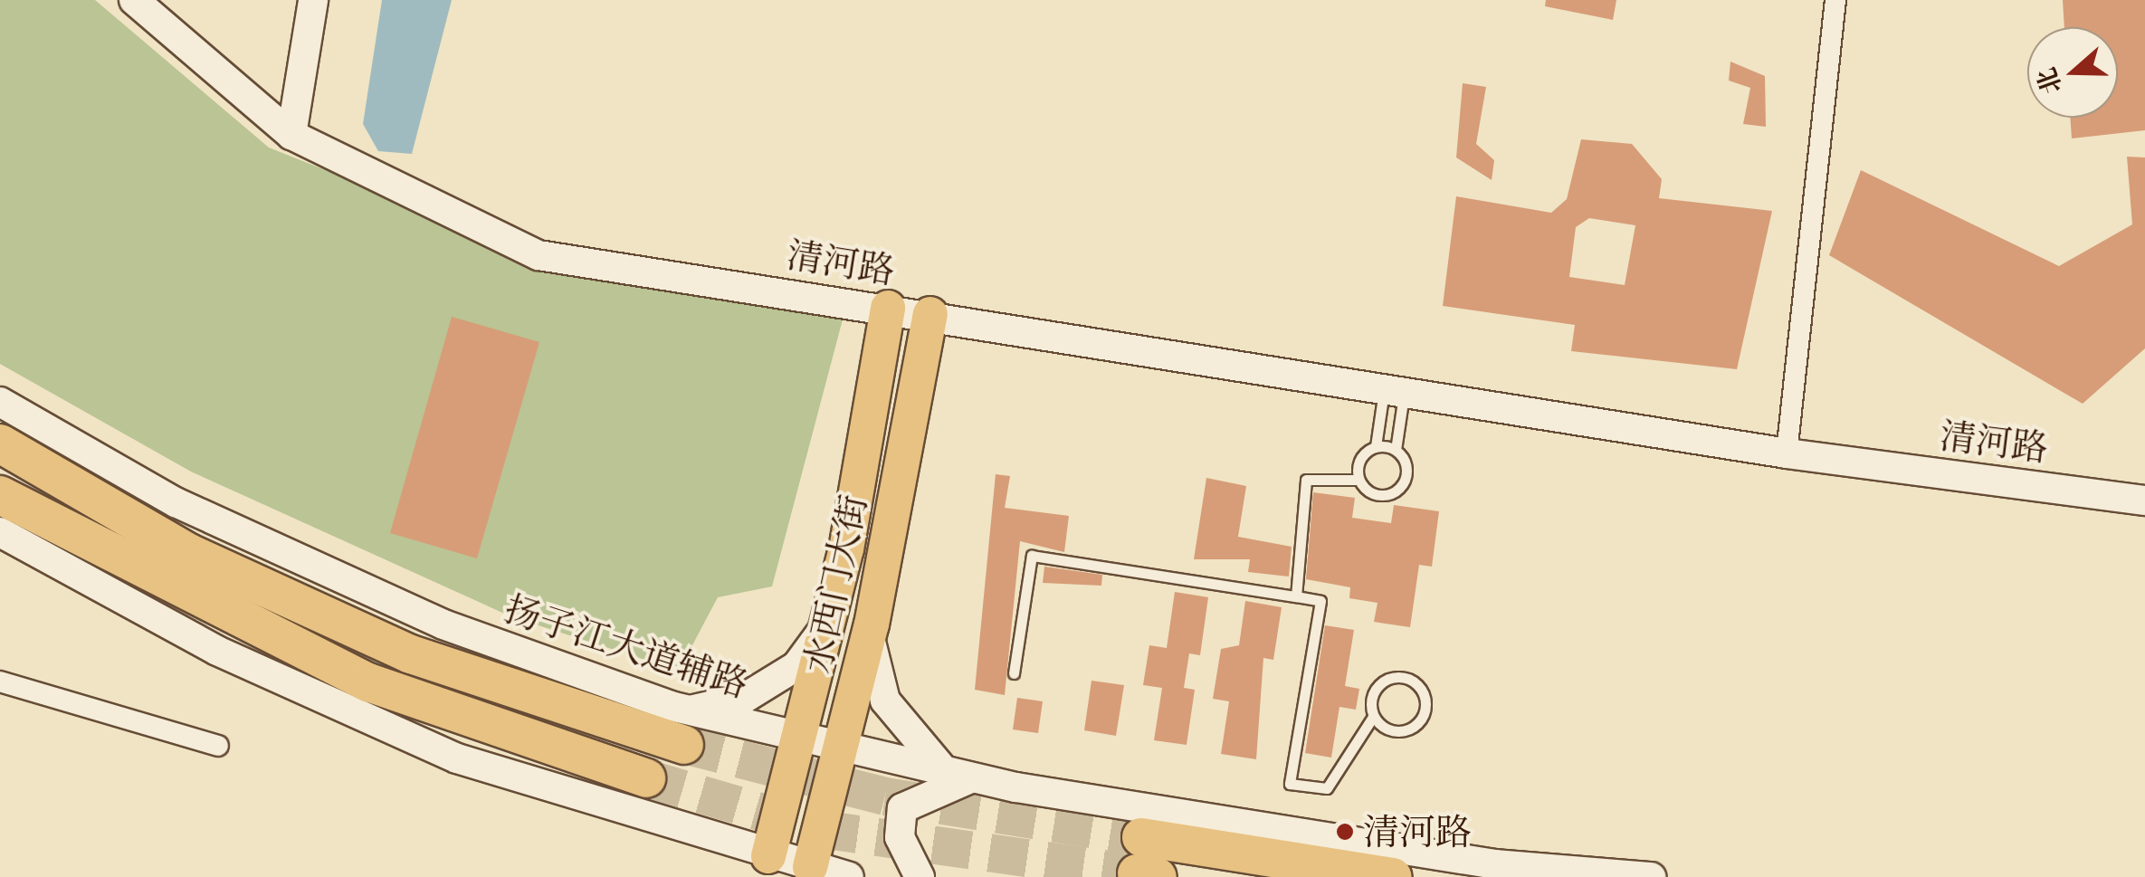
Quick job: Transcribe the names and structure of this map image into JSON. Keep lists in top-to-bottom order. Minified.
{"streets":{"main road":["清河路","水西门大街","扬子江大道辅路"]},"crossings":[["清河路","水西门大街"],["水西门大街","扬子江大道辅路"]],"places":["清河路"],"north":"left"}
